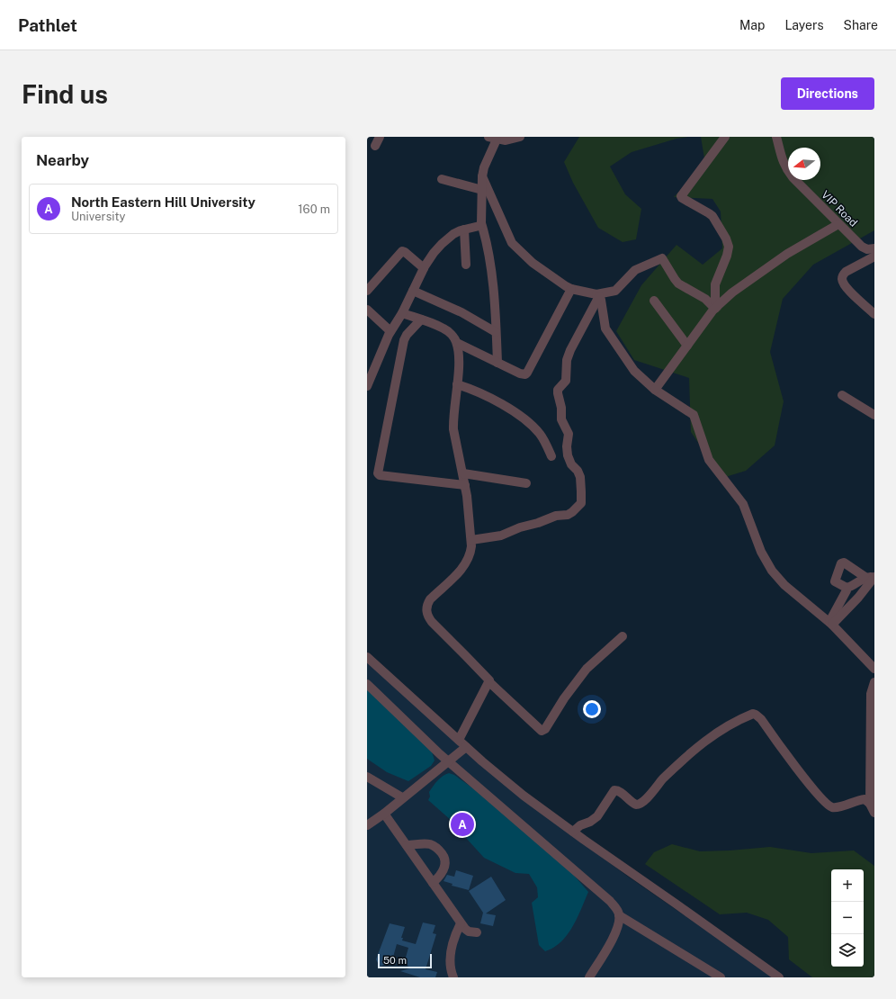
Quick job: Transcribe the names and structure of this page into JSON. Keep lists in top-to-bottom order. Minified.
{"streets":{"street":["VIP Road"]},"scale_bar":"50 m","north":"left","page":{"header":"Pathlet","nav":["Map","Layers","Share"],"buttons":"Directions","title":"Find us","heading":"Nearby","list":[{"mark":"A","name":"North Eastern Hill University","note":"University","value":"160 m"}],"pins":"A","map_buttons":["+","−"],"scale":"50 m"}}
